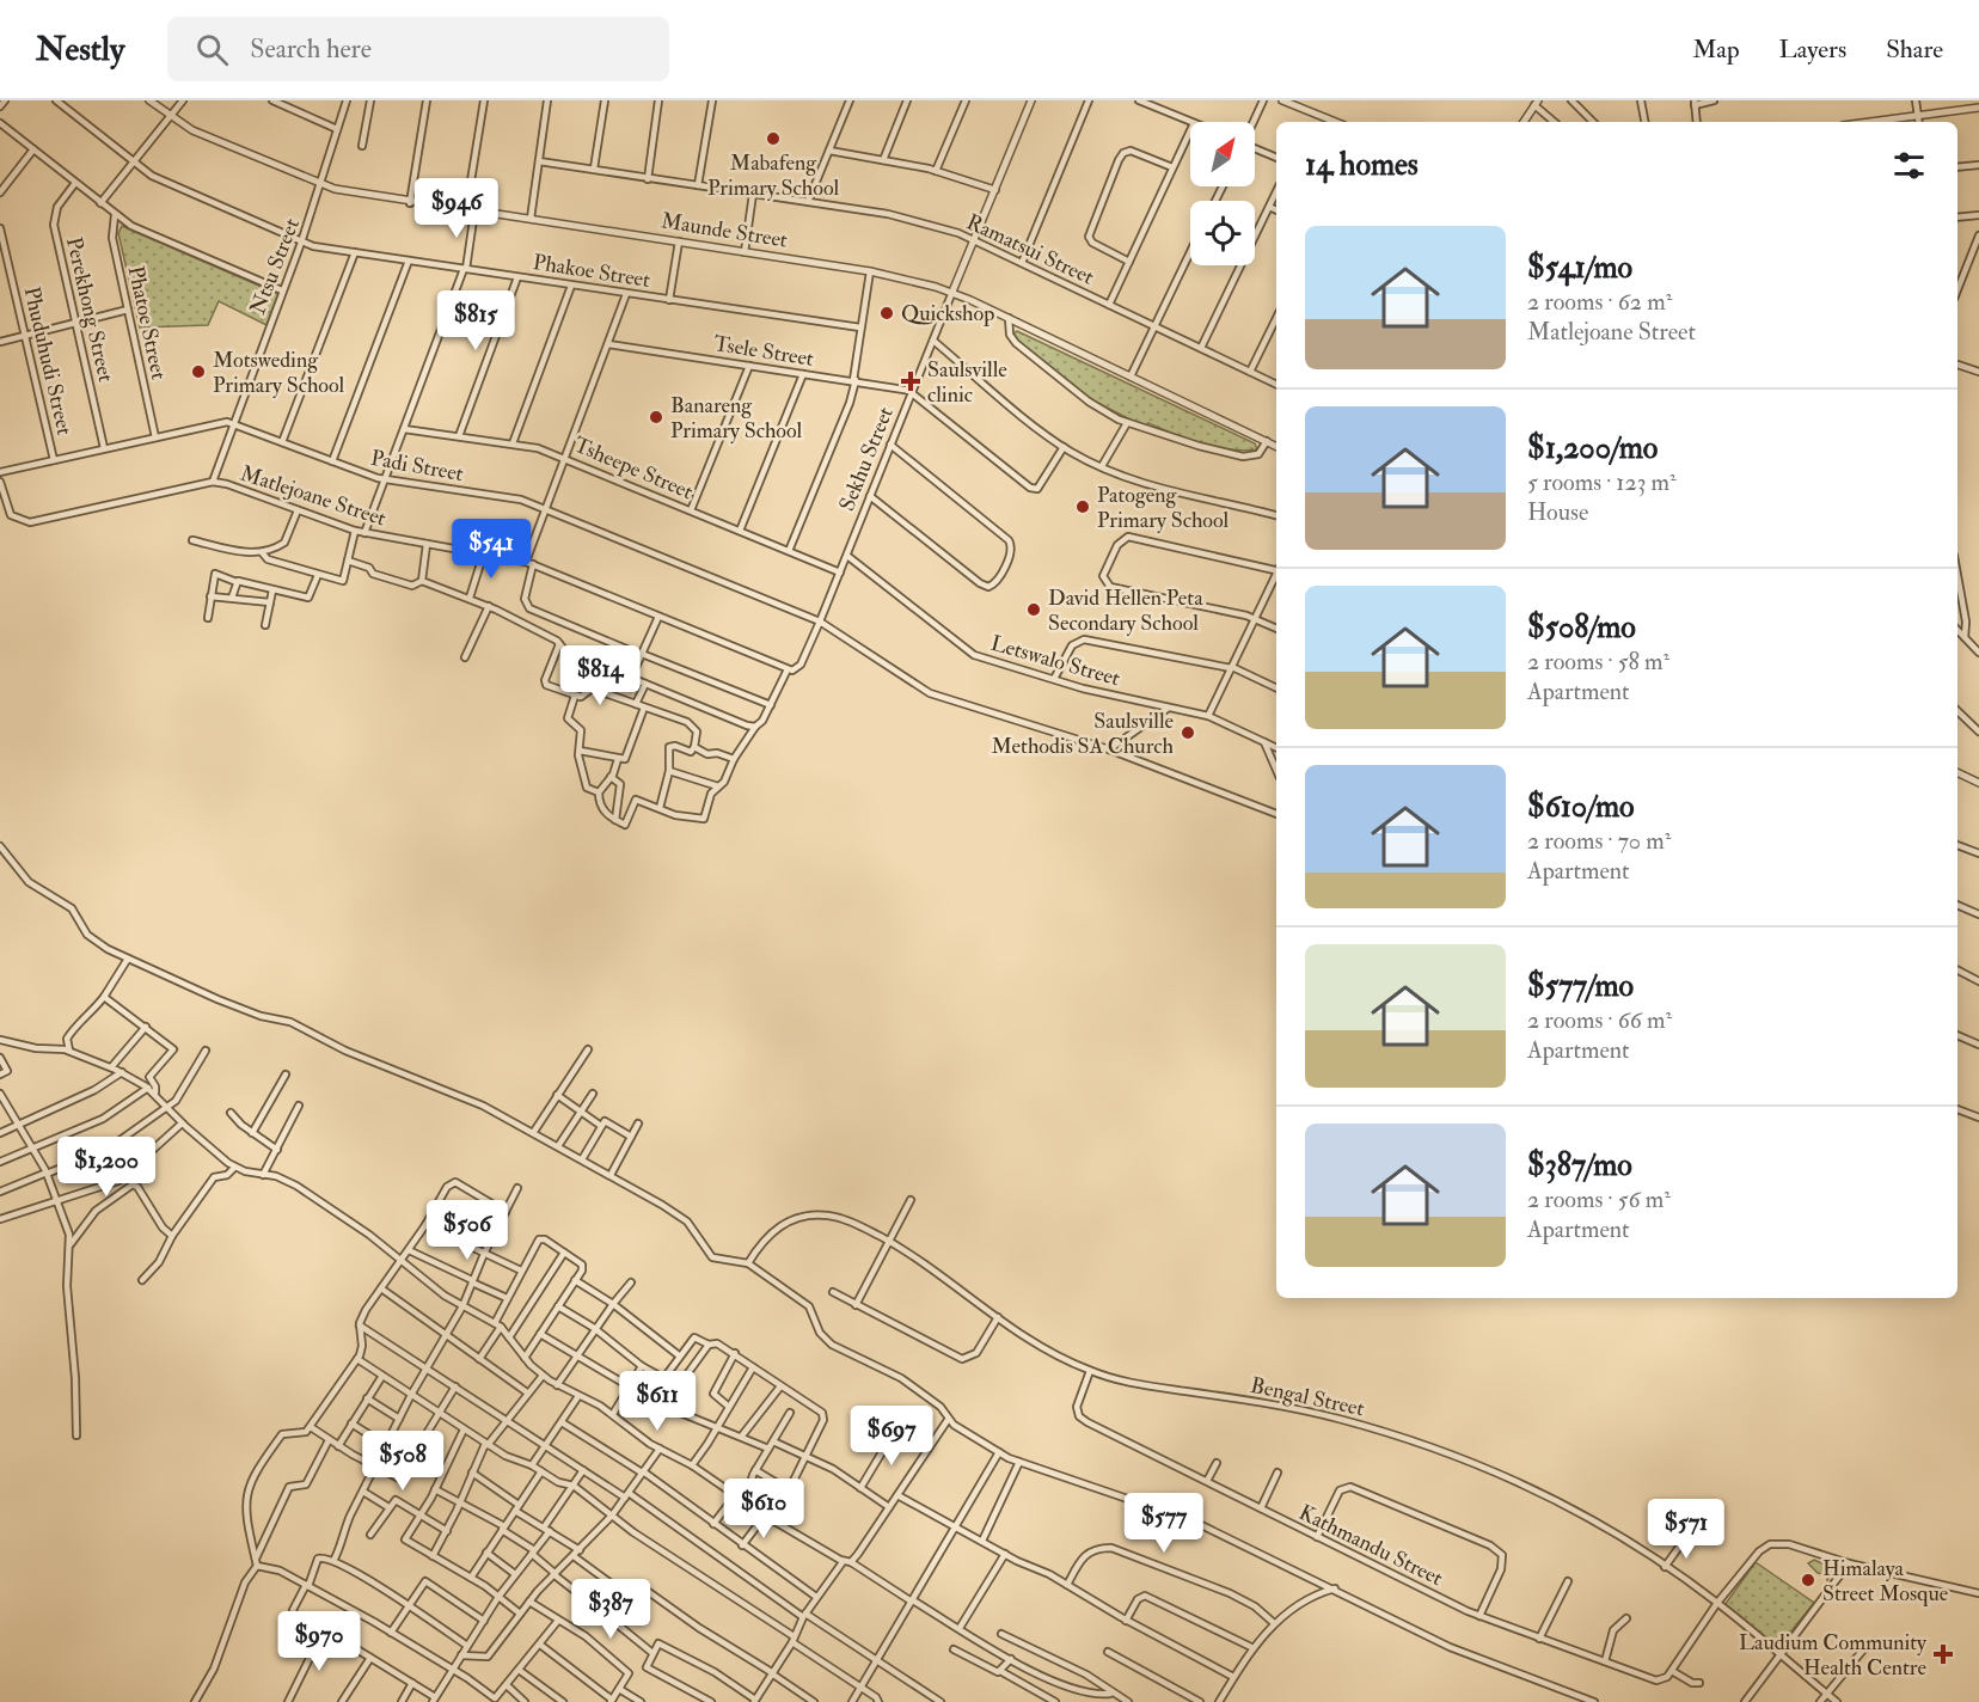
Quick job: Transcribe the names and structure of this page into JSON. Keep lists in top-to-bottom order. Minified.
{"streets":{"street":["Maunde Street","Ramatsui Street","Ntsu Street","Phakoe Street","Perekhong Street","Phatoe Street","Tsele Street","Phuduhudi Street","Sekhu Street","Padi Street","Tsheepe Street","Matlejoane Street","Letswalo Street","Bengal Street","Kathmandu Street"]},"crossings":[["Maunde Street","Ntsu Street"],["Maunde Street","Sekhu Street"],["Ramatsui Street","Sekhu Street"],["Ntsu Street","Phakoe Street"],["Ntsu Street","Padi Street"],["Ntsu Street","Matlejoane Street"],["Perekhong Street","Padi Street"],["Phatoe Street","Padi Street"],["Tsele Street","Sekhu Street"],["Phuduhudi Street","Padi Street"],["Sekhu Street","Padi Street"],["Sekhu Street","Tsheepe Street"],["Sekhu Street","Matlejoane Street"],["Sekhu Street","Letswalo Street"],["Bengal Street","Kathmandu Street"]],"places":{"other":["Mabafeng Primary School","Quickshop","Motsweding Primary School","Banareng Primary School","Patogeng Primary School","David Hellen Peta Secondary School","Saulsville Methodis SA Church","Himalaya Street Mosque"],"health":["Saulsville clinic","Laudium Community Health Centre"]},"north":"top right","page":{"header":"Nestly","search":"Search here","nav":["Map","Layers","Share"],"heading":"14 homes","price":["$946","$815","$541","$814","$1,200","$506","$611","$697","$508","$610","$577","$571","$387","$970"],"list":[{"name":"$541/mo","note":"2 rooms · 62 m² · Matlejoane Street"},{"name":"$1,200/mo","note":"5 rooms · 123 m² · House"},{"name":"$508/mo","note":"2 rooms · 58 m² · Apartment"},{"name":"$610/mo","note":"2 rooms · 70 m² · Apartment"},{"name":"$577/mo","note":"2 rooms · 66 m² · Apartment"},{"name":"$387/mo","note":"2 rooms · 56 m² · Apartment"}]}}
